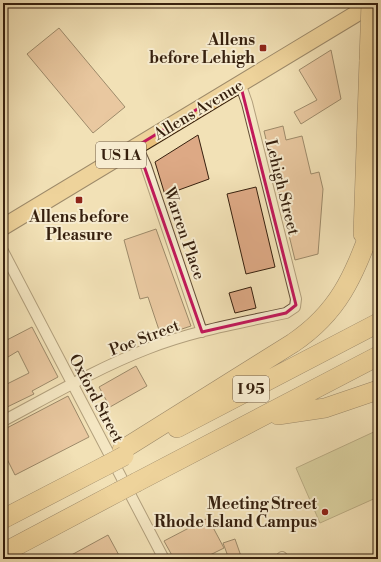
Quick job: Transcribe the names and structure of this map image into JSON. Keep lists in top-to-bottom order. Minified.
{"streets":{"highway":["I 95"],"main road":["Allens Avenue","US 1A"],"street":["Lehigh Street","Warren Place","Poe Street","Oxford Street"]},"crossings":[["Allens Avenue","Lehigh Street"],["Allens Avenue","Warren Place"],["Lehigh Street","Poe Street"],["Warren Place","Poe Street"],["Poe Street","Oxford Street"]],"places":{"transit":["Allens before Lehigh","Allens before Pleasure"],"other":["Meeting Street Rhode Island Campus"]}}
